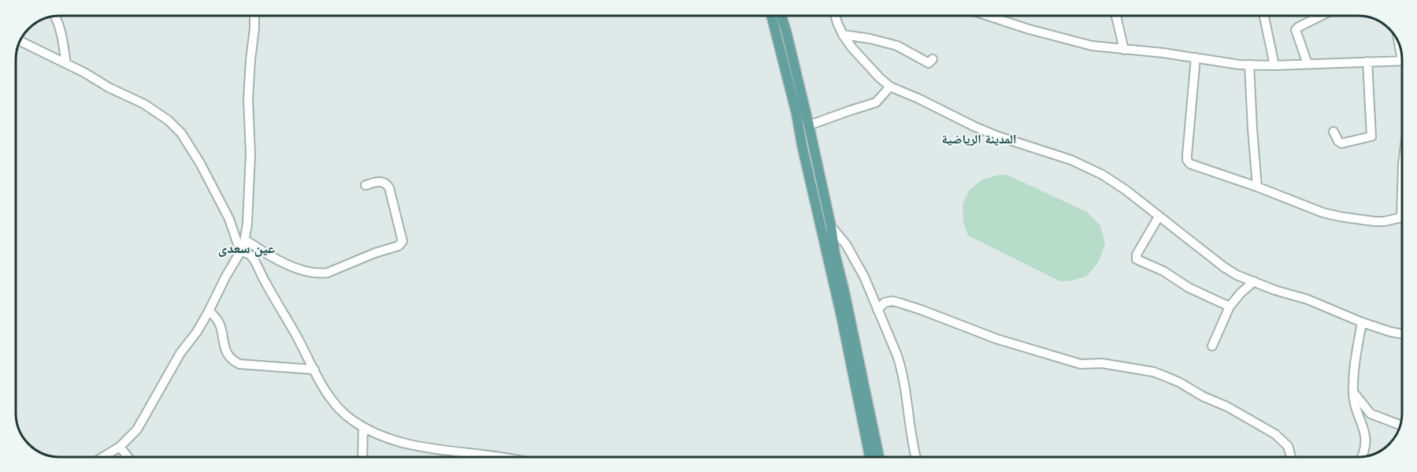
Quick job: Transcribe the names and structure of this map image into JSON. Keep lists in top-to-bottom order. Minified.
{"districts":["المدينة الرياضية","عين سعدى"]}
